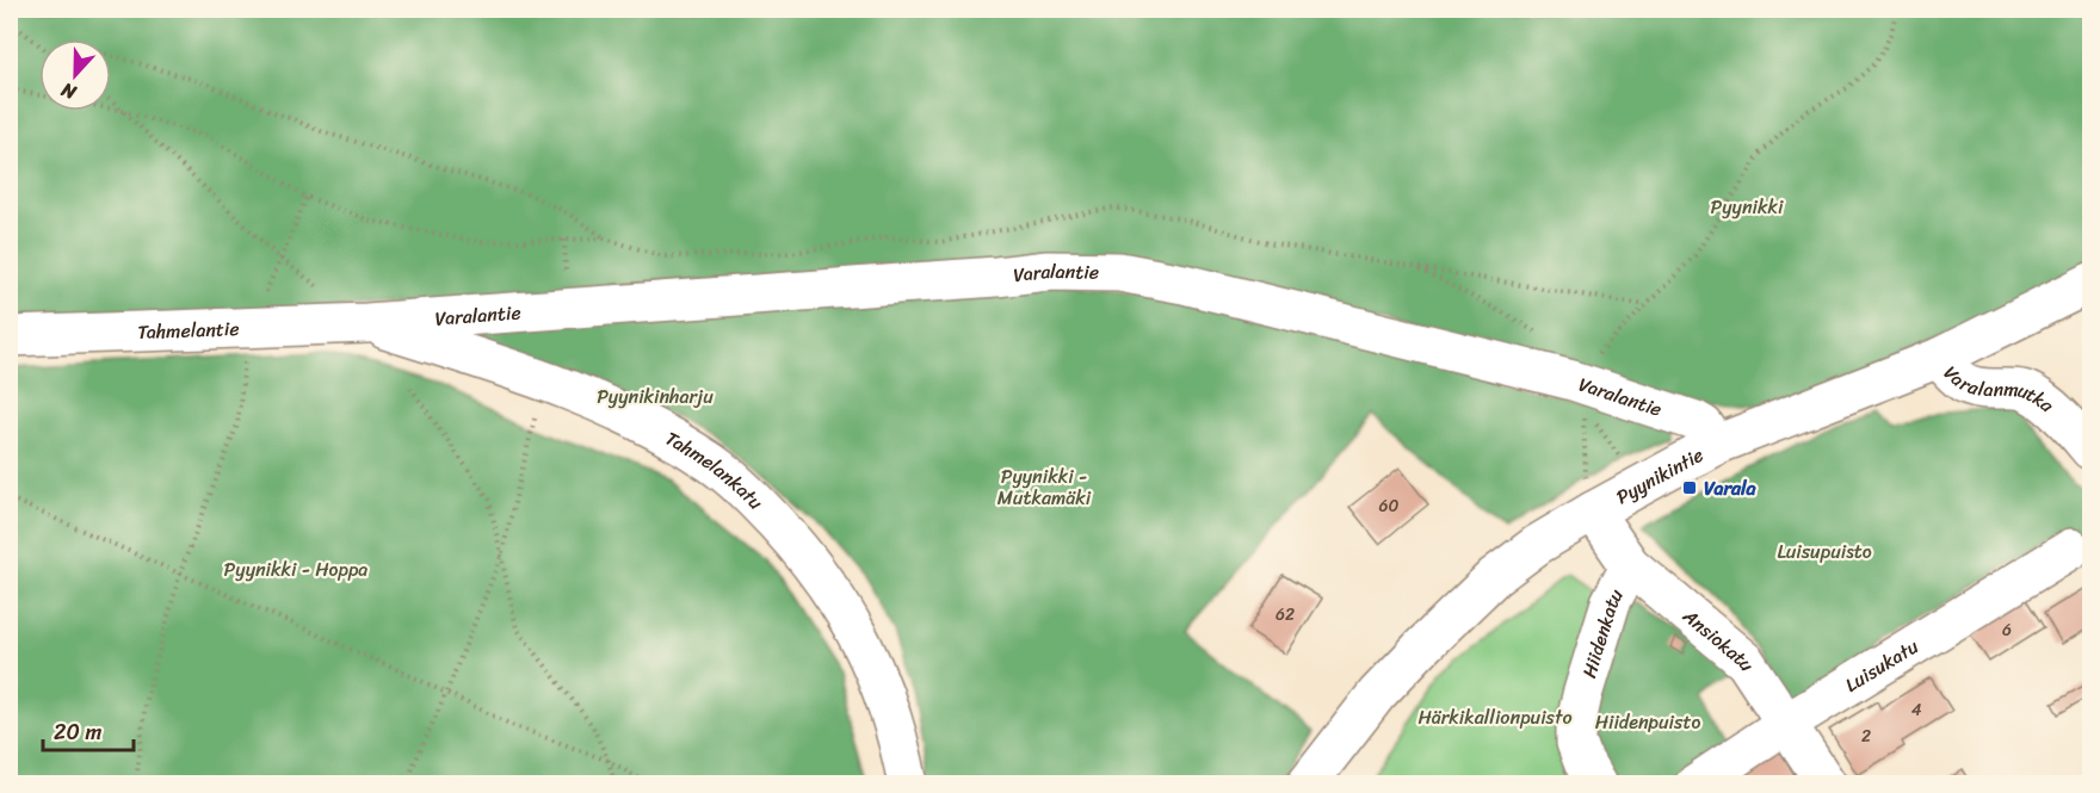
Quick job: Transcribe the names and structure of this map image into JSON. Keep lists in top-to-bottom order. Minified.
{"streets":{"street":["Varalantie","Tahmelantie","Varalanmutka","Tahmelankatu","Pyynikintie","Hiidenkatu","Ansiokatu","Luisukatu"]},"crossings":[["Varalantie","Tahmelantie"],["Varalantie","Tahmelankatu"],["Varalantie","Pyynikintie"],["Tahmelantie","Tahmelankatu"],["Varalanmutka","Pyynikintie"],["Pyynikintie","Ansiokatu"],["Hiidenkatu","Ansiokatu"],["Ansiokatu","Luisukatu"]],"parks":["Pyynikki","Pyynikinharju","Pyynikki - Mutkamäki","Luisupuisto","Pyynikki - Hoppa","Härkikallionpuisto","Hiidenpuisto"],"places":{"transit":["Varala"]},"house_numbers":["60","62","6","4","2"],"scale_bar":"20 m","north":"bottom"}
